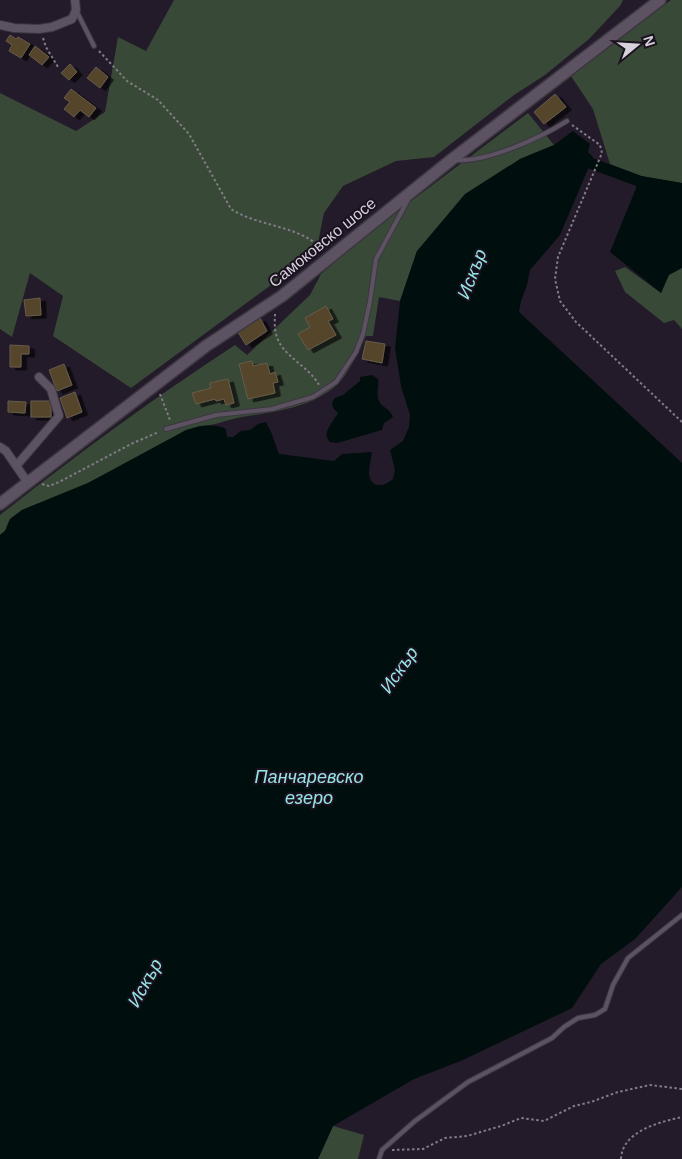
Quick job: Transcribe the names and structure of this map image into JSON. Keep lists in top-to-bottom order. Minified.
{"streets":{"main road":["Самоковско шосе"]},"water":["Искър","Панчаревско езеро"],"north":"right"}
